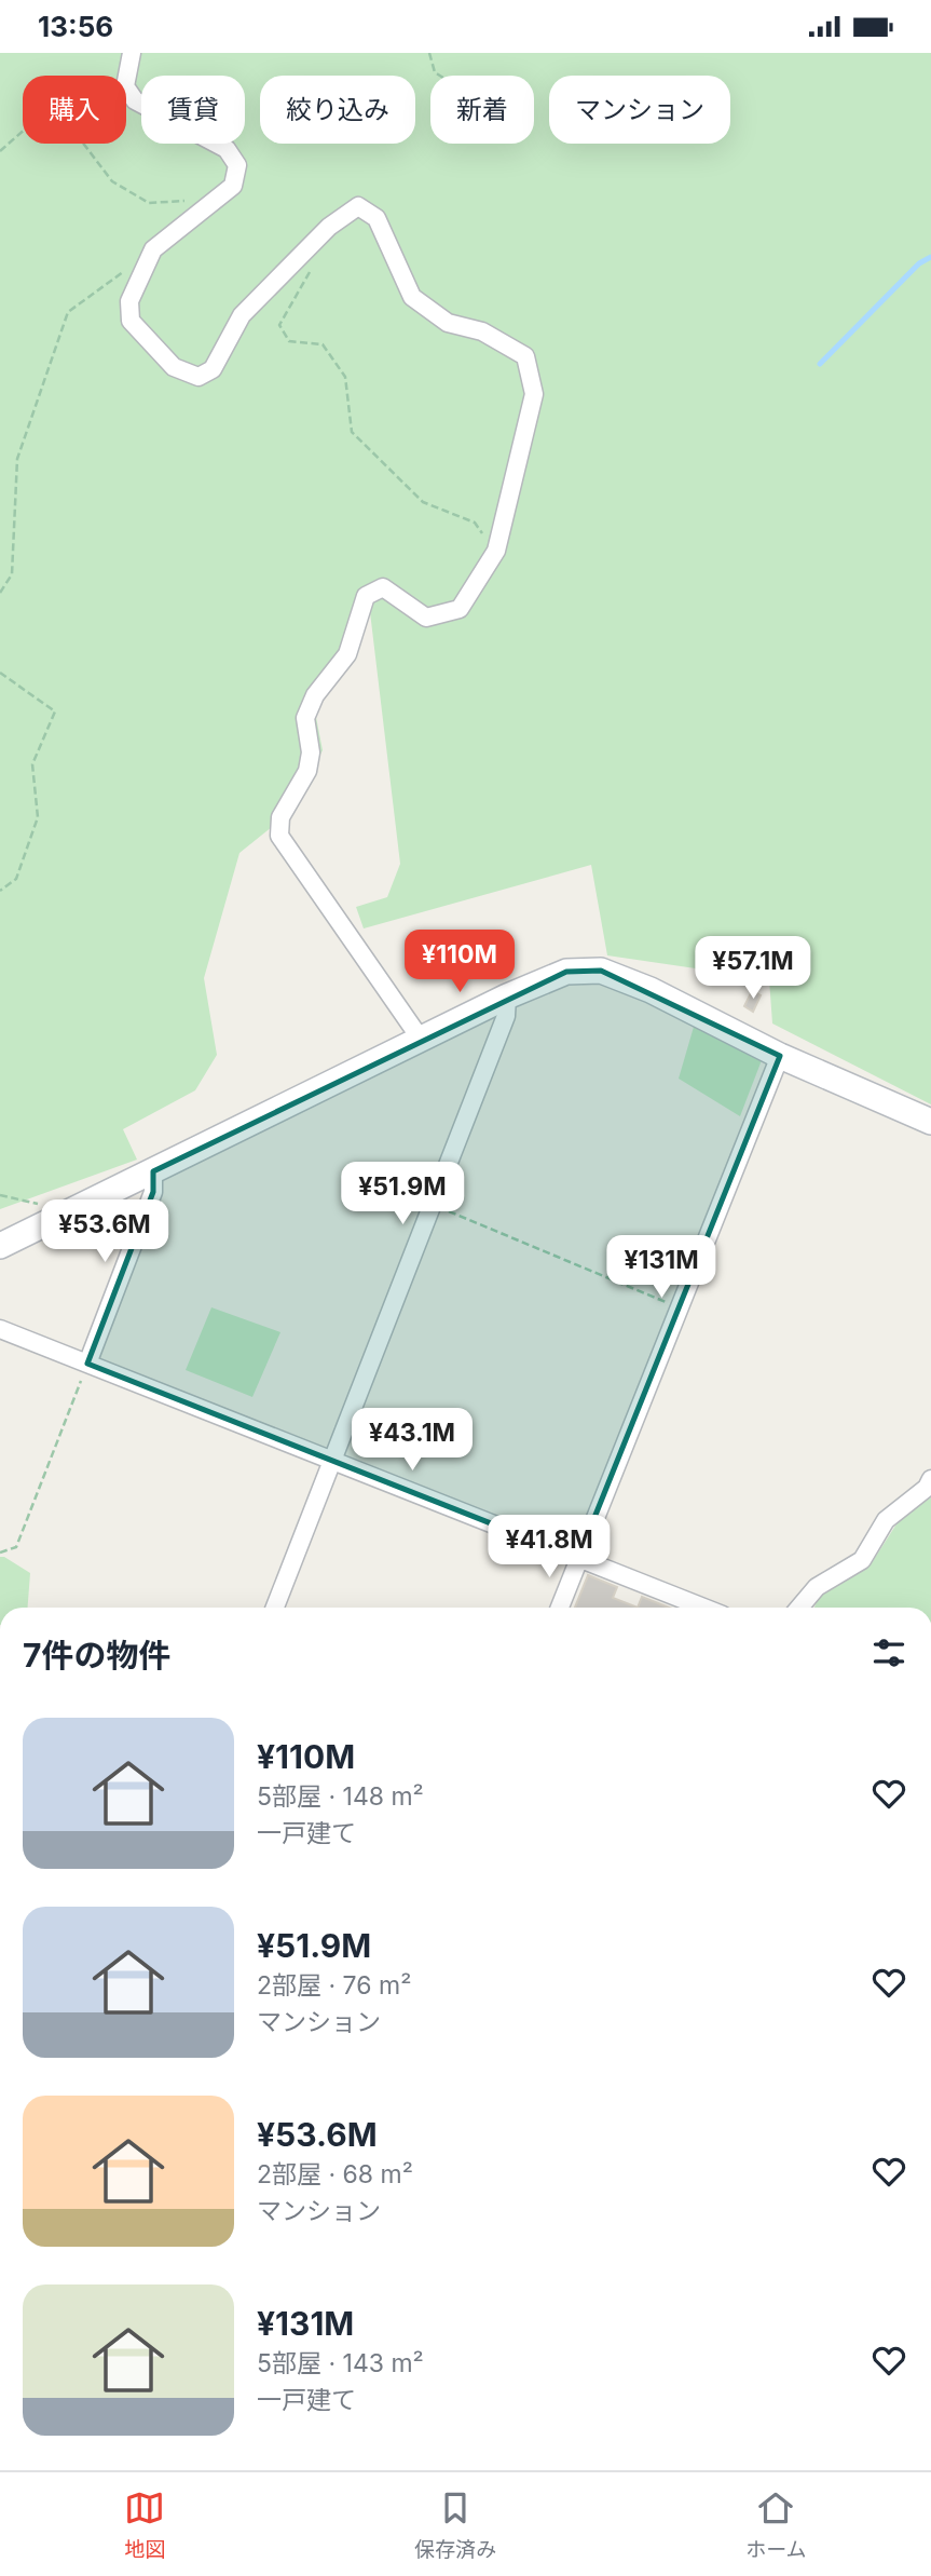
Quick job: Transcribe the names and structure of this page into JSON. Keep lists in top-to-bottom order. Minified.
{"page":{"status":"13:56","chip":["購入","賃貸","絞り込み","新着","マンション"],"price":["¥110M","¥57.1M","¥51.9M","¥53.6M","¥131M","¥43.1M","¥41.8M"],"heading":"7件の物件","list":[{"name":"¥110M","note":"5部屋 · 148 m² · 一戸建て"},{"name":"¥51.9M","note":"2部屋 · 76 m² · マンション"},{"name":"¥53.6M","note":"2部屋 · 68 m² · マンション"},{"name":"¥131M","note":"5部屋 · 143 m² · 一戸建て"}],"tabs":["地図","保存済み","ホーム"]}}
